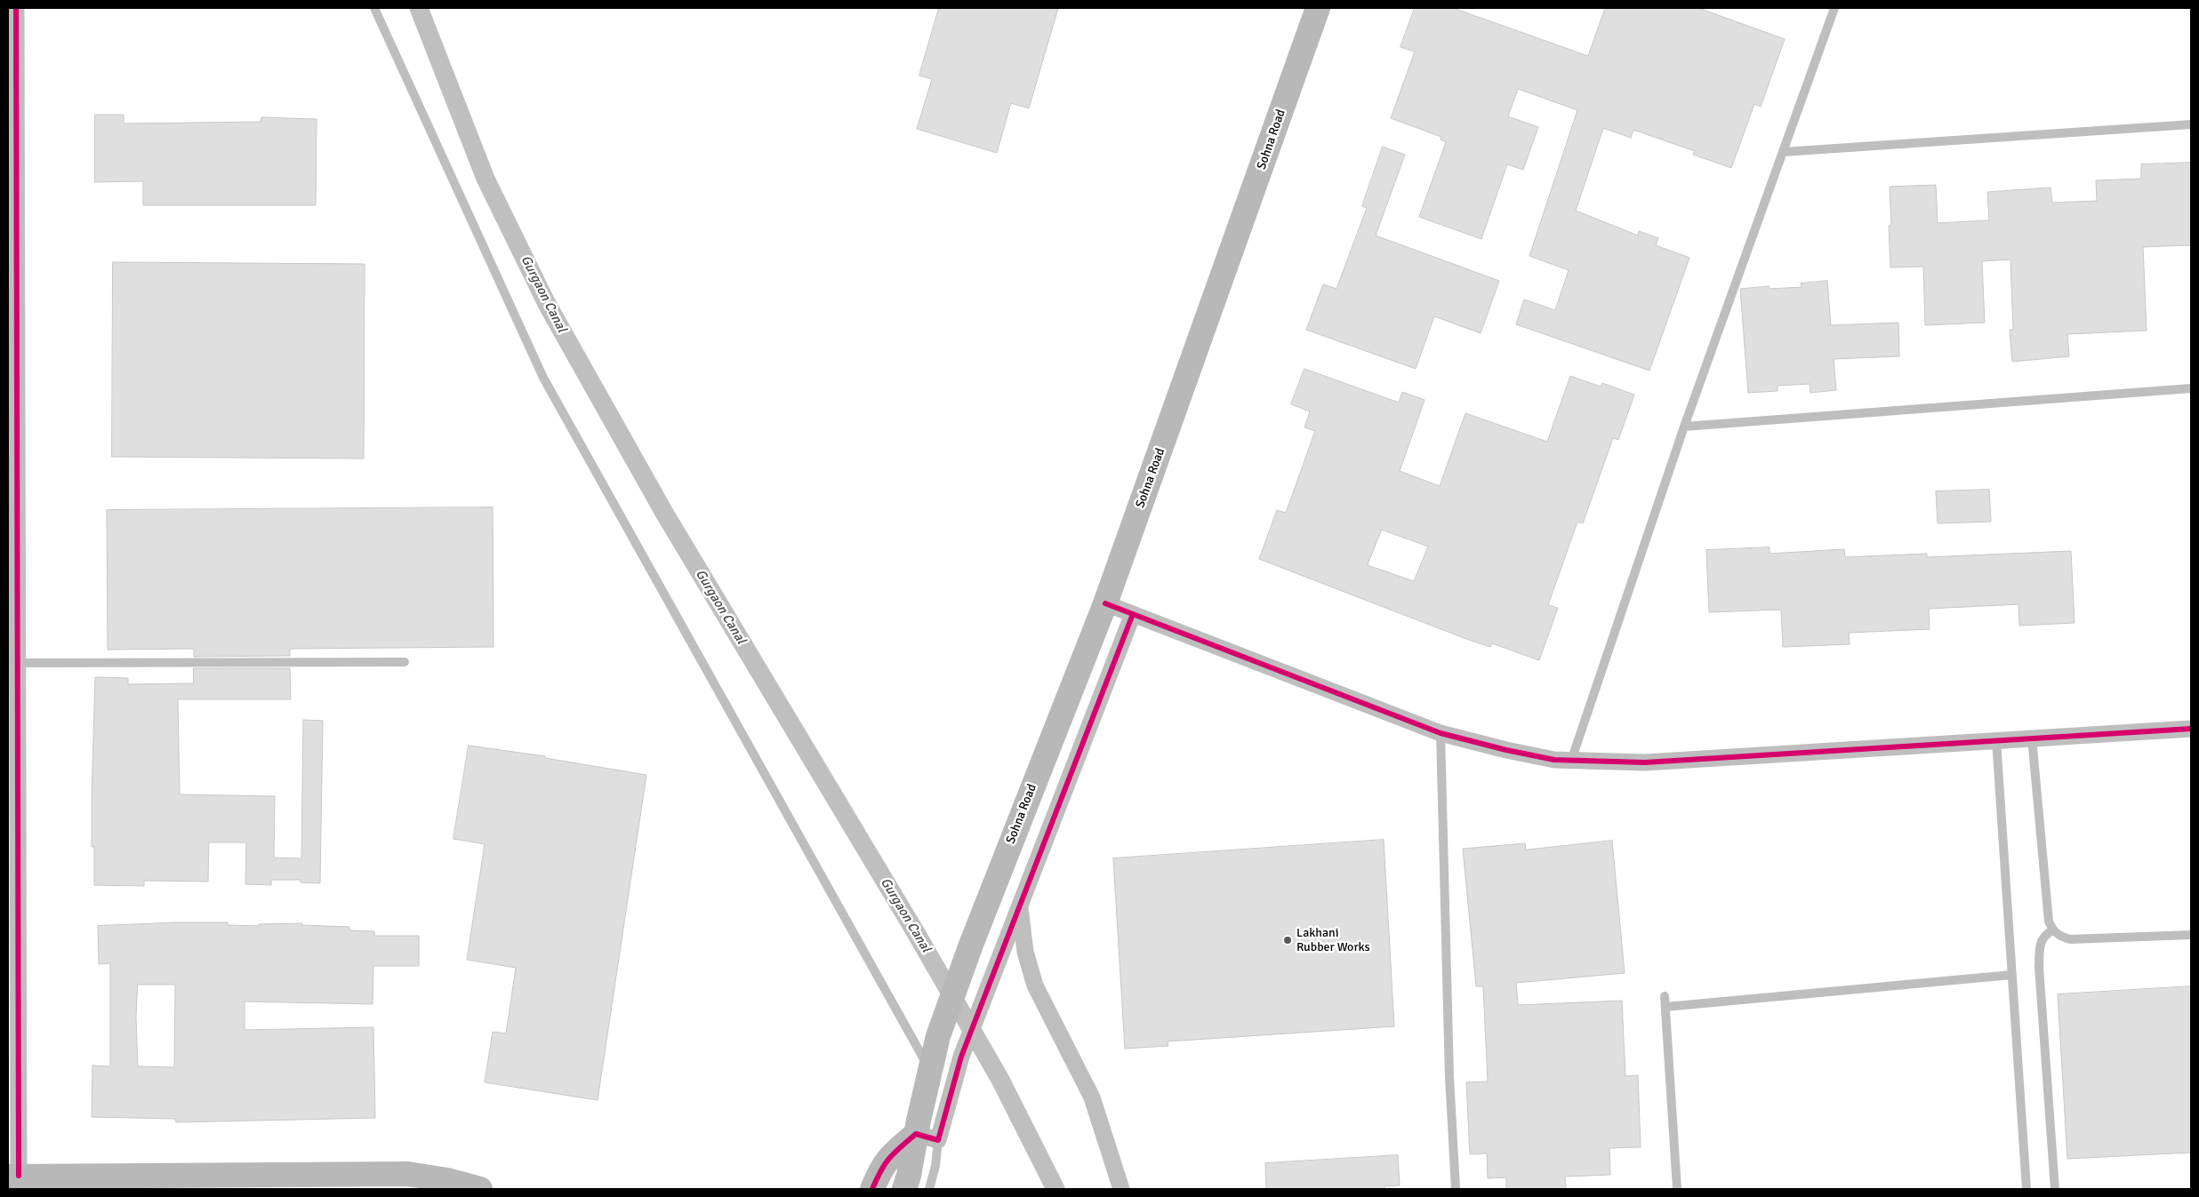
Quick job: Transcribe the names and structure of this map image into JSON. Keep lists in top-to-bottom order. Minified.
{"streets":{"main road":["Sohna Road"]},"water":["Gurgaon Canal"],"places":["Lakhani Rubber Works"]}
